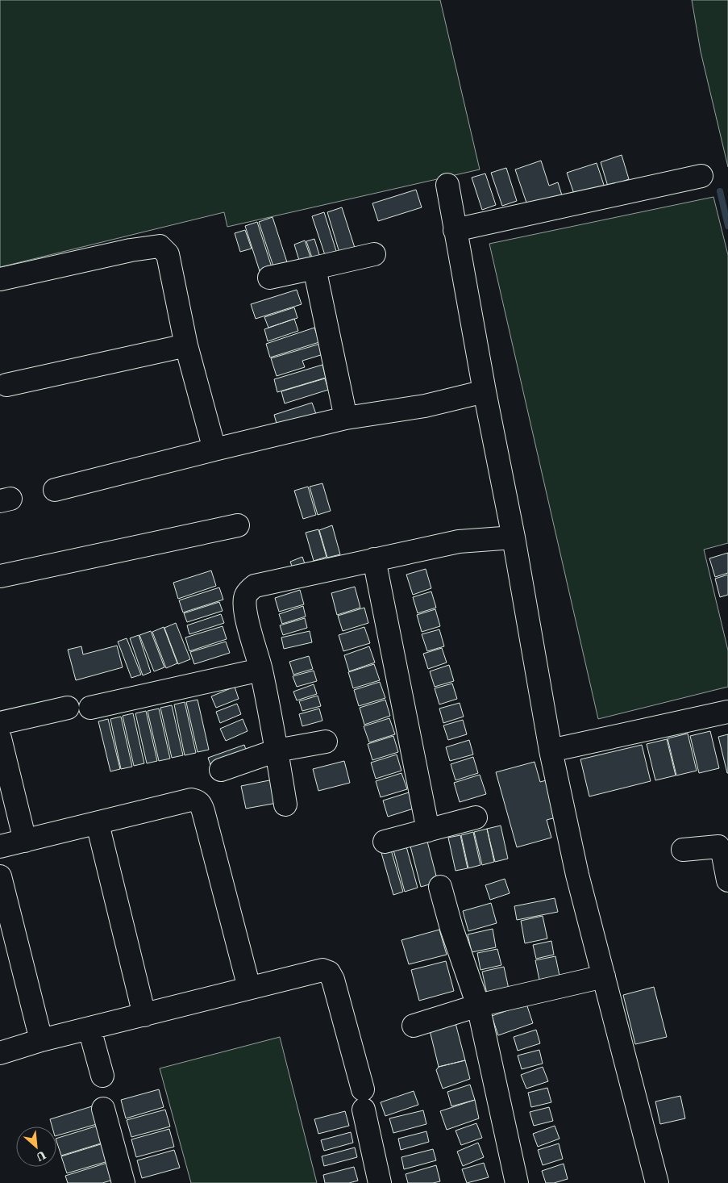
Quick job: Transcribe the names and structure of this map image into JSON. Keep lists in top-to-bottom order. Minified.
{"north":"bottom right"}
